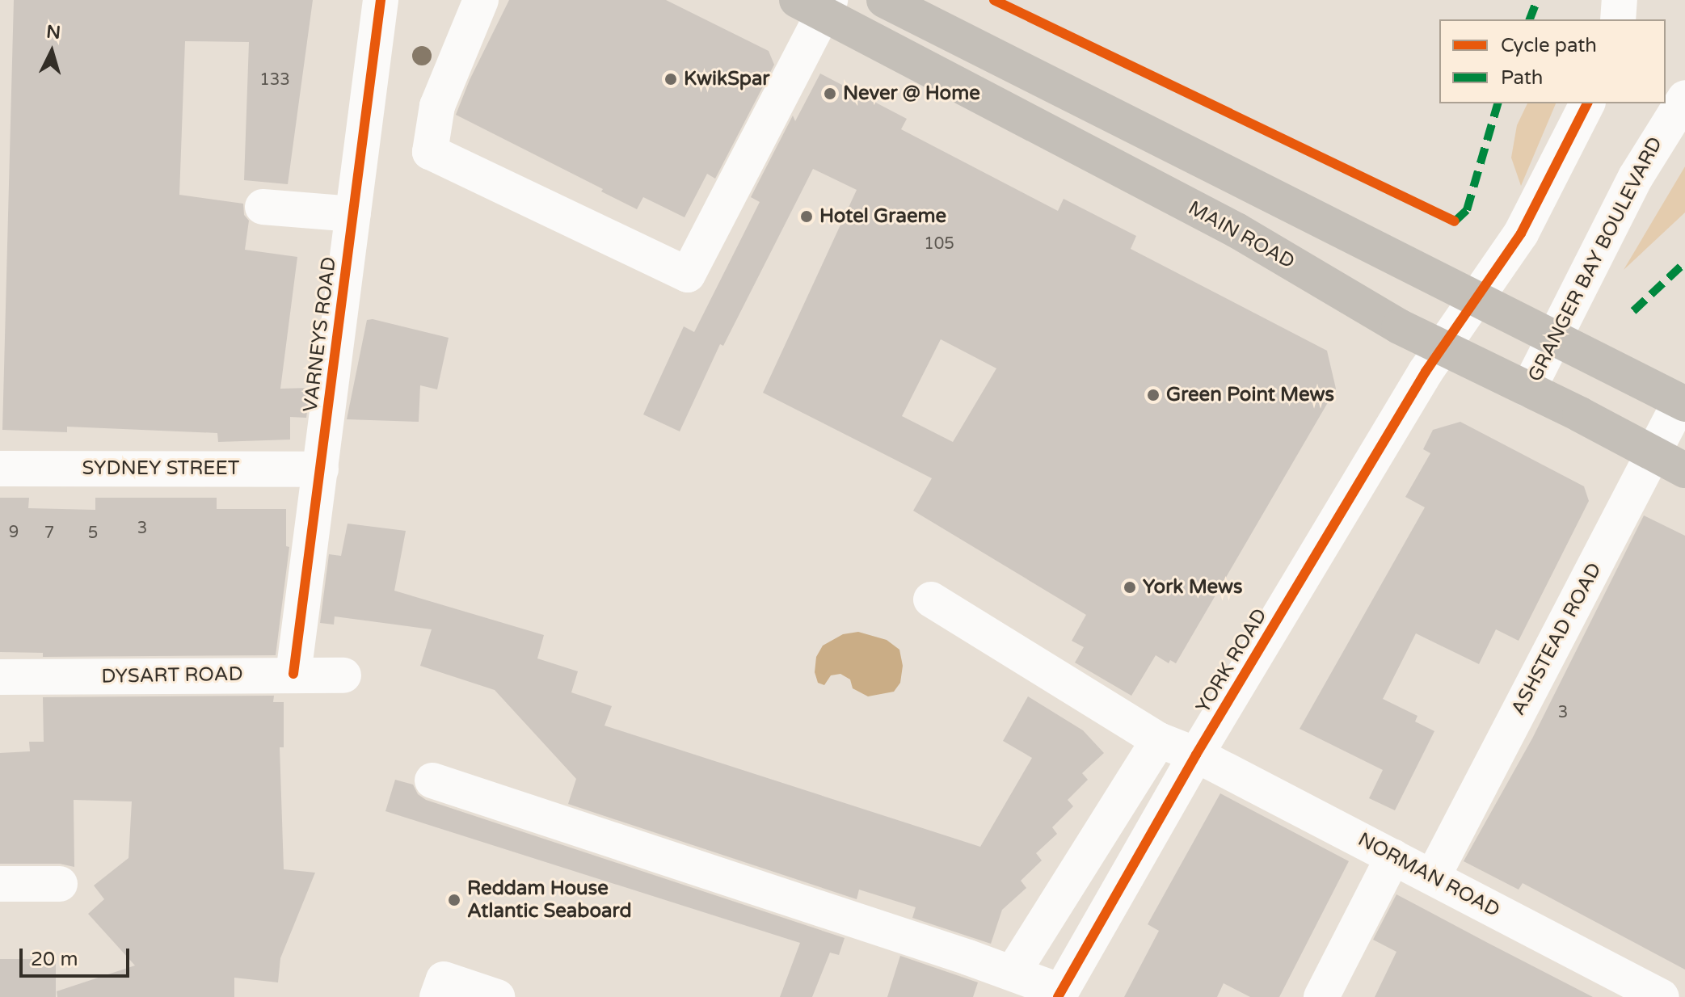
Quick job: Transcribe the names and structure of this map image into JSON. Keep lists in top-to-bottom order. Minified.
{"streets":{"main road":["MAIN ROAD"],"street":["GRANGER BAY BOULEVARD","VARNEYS ROAD","SYDNEY STREET","ASHSTEAD ROAD","YORK ROAD","DYSART ROAD","NORMAN ROAD"]},"crossings":[["MAIN ROAD","GRANGER BAY BOULEVARD"],["MAIN ROAD","ASHSTEAD ROAD"],["MAIN ROAD","YORK ROAD"],["VARNEYS ROAD","SYDNEY STREET"],["VARNEYS ROAD","DYSART ROAD"],["ASHSTEAD ROAD","NORMAN ROAD"],["YORK ROAD","NORMAN ROAD"]],"places":["KwikSpar","Never @ Home","Hotel Graeme","Green Point Mews","York Mews","Reddam House Atlantic Seaboard"],"house_numbers":["133","105","3","9","7","5","3"],"legend":["Cycle path","Path"],"scale_bar":"20 m","north":"top"}
